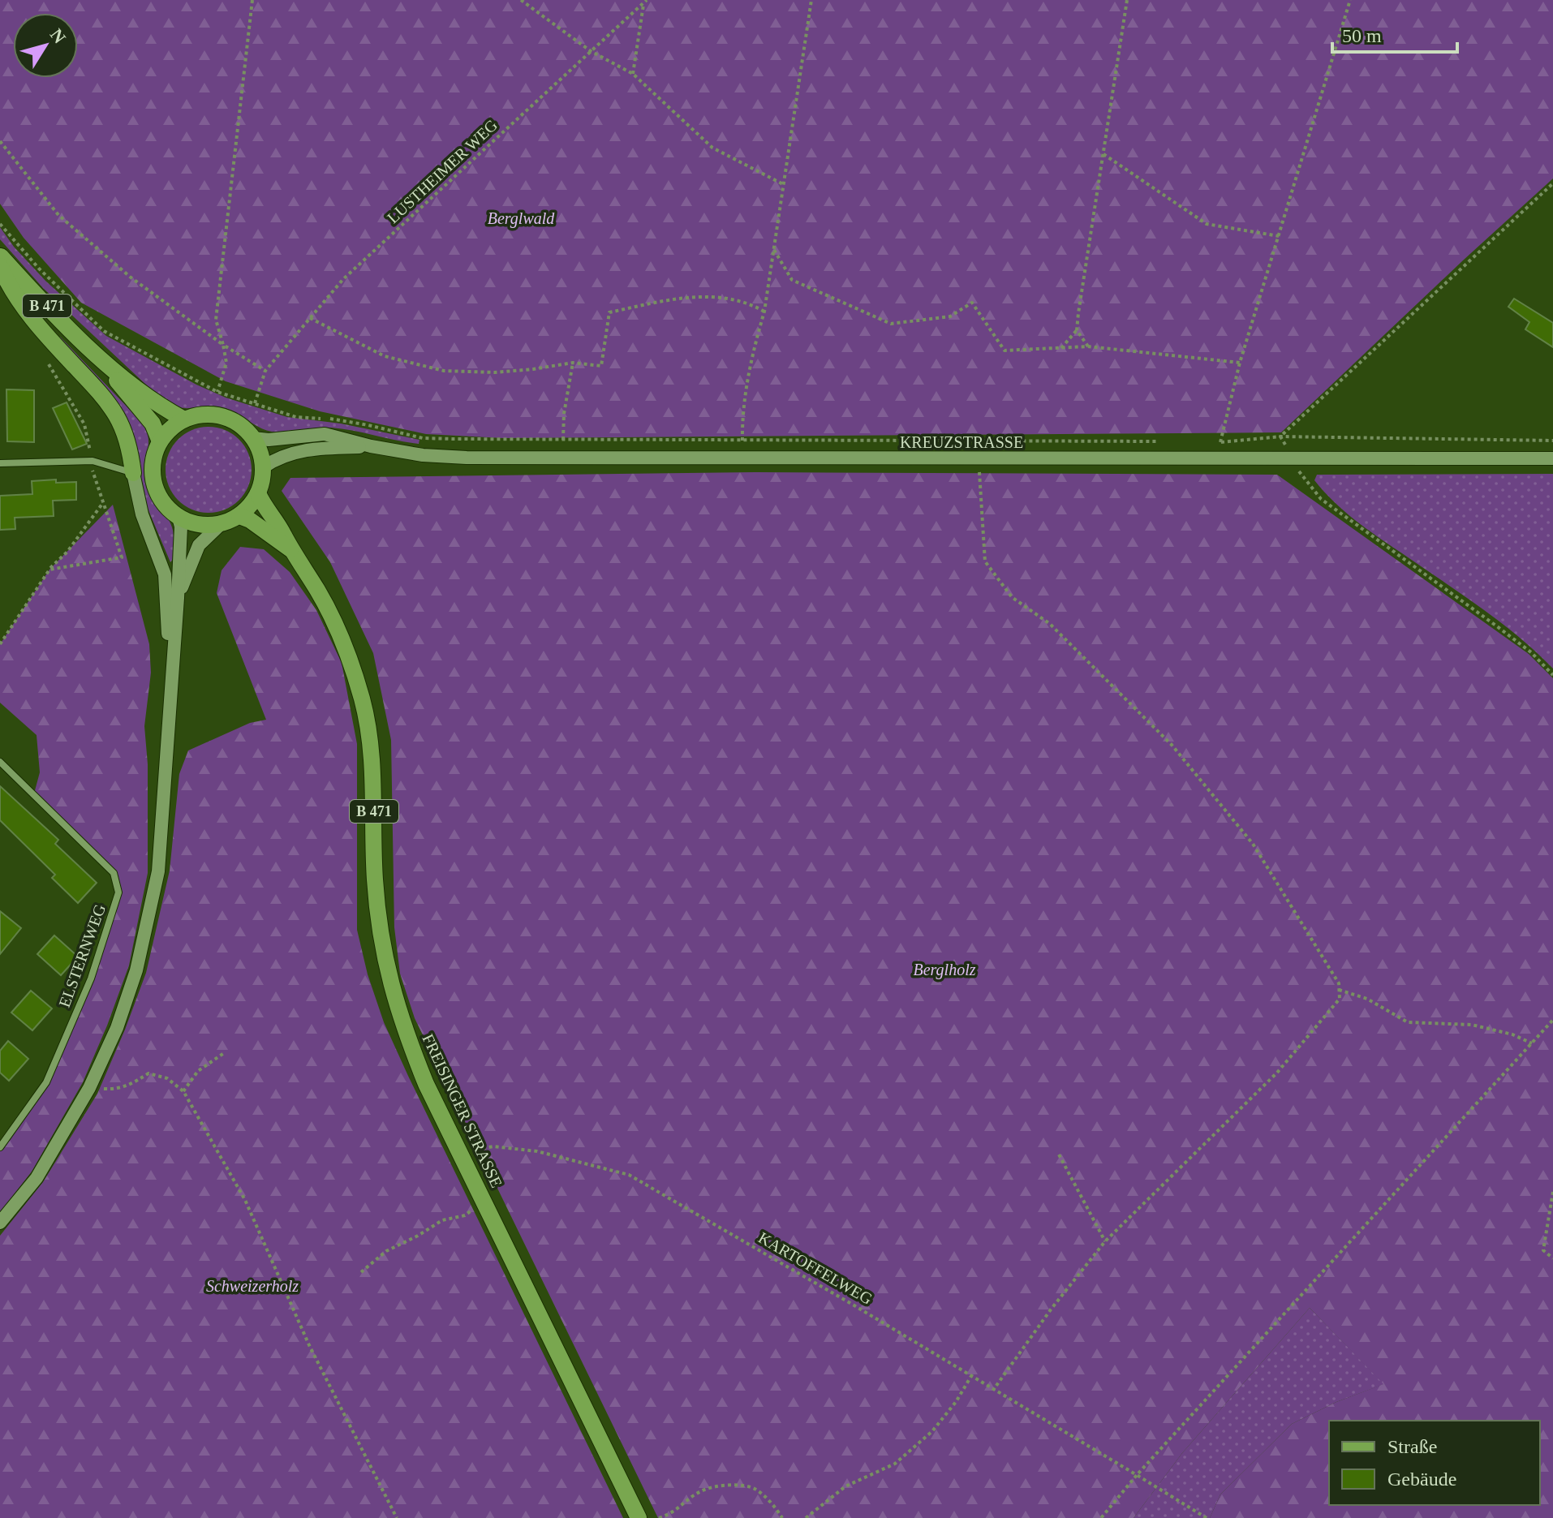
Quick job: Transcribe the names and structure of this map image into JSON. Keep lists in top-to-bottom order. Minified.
{"streets":{"main road":["B 471","KREUZSTRASSE","FREISINGER STRASSE"],"street":["ELSTERNWEG"],"path":["LUSTHEIMER WEG","KARTOFFELWEG"]},"crossings":[["B 471","KREUZSTRASSE"],["B 471","FREISINGER STRASSE"],["FREISINGER STRASSE","KARTOFFELWEG"]],"parks":["Berglwald","Berglholz","Schweizerholz"],"legend":["Straße","Gebäude"],"scale_bar":"50 m","north":"top right"}
